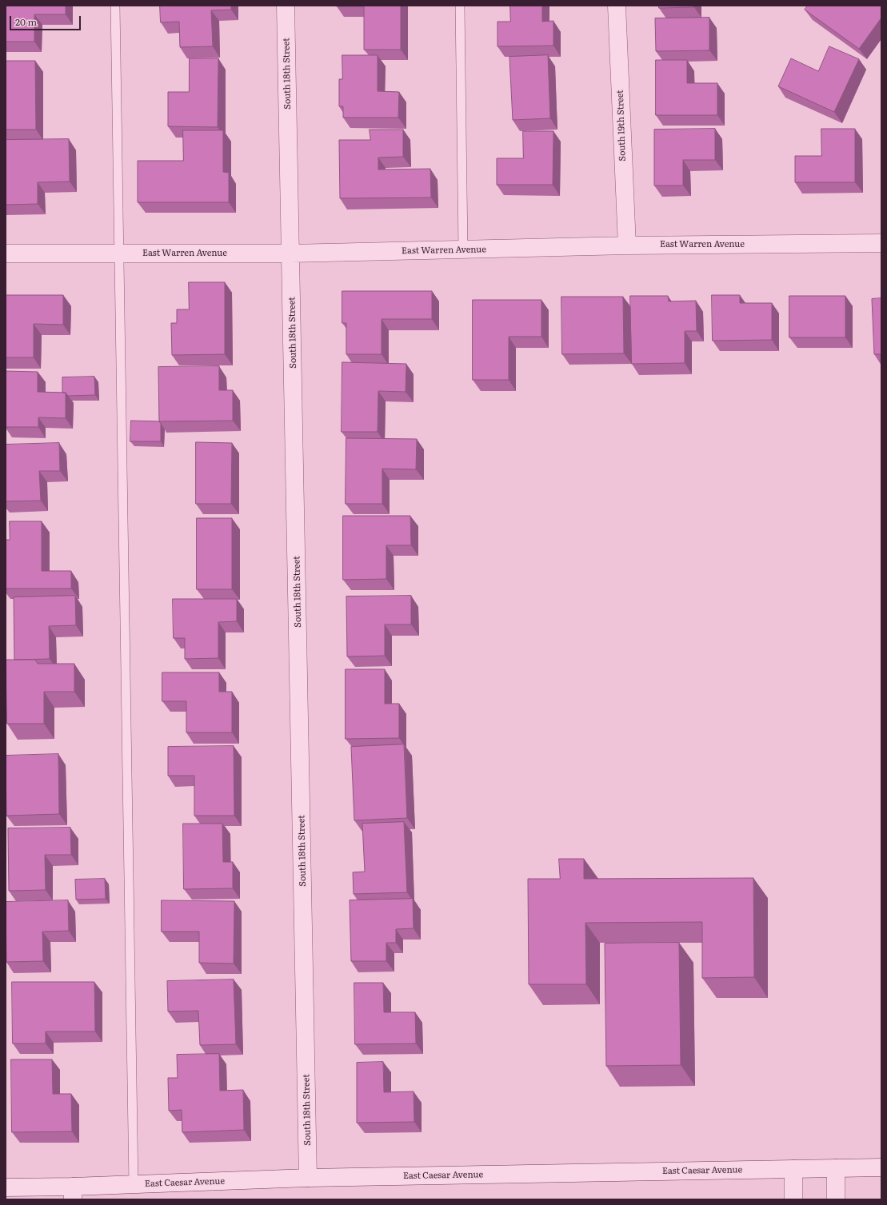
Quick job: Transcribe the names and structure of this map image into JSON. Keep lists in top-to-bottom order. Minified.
{"streets":{"street":["South 18th Street","South 19th Street","East Warren Avenue","East Caesar Avenue"]},"crossings":[["South 18th Street","East Warren Avenue"],["South 18th Street","East Caesar Avenue"],["South 19th Street","East Warren Avenue"]],"scale_bar":"20 m"}
